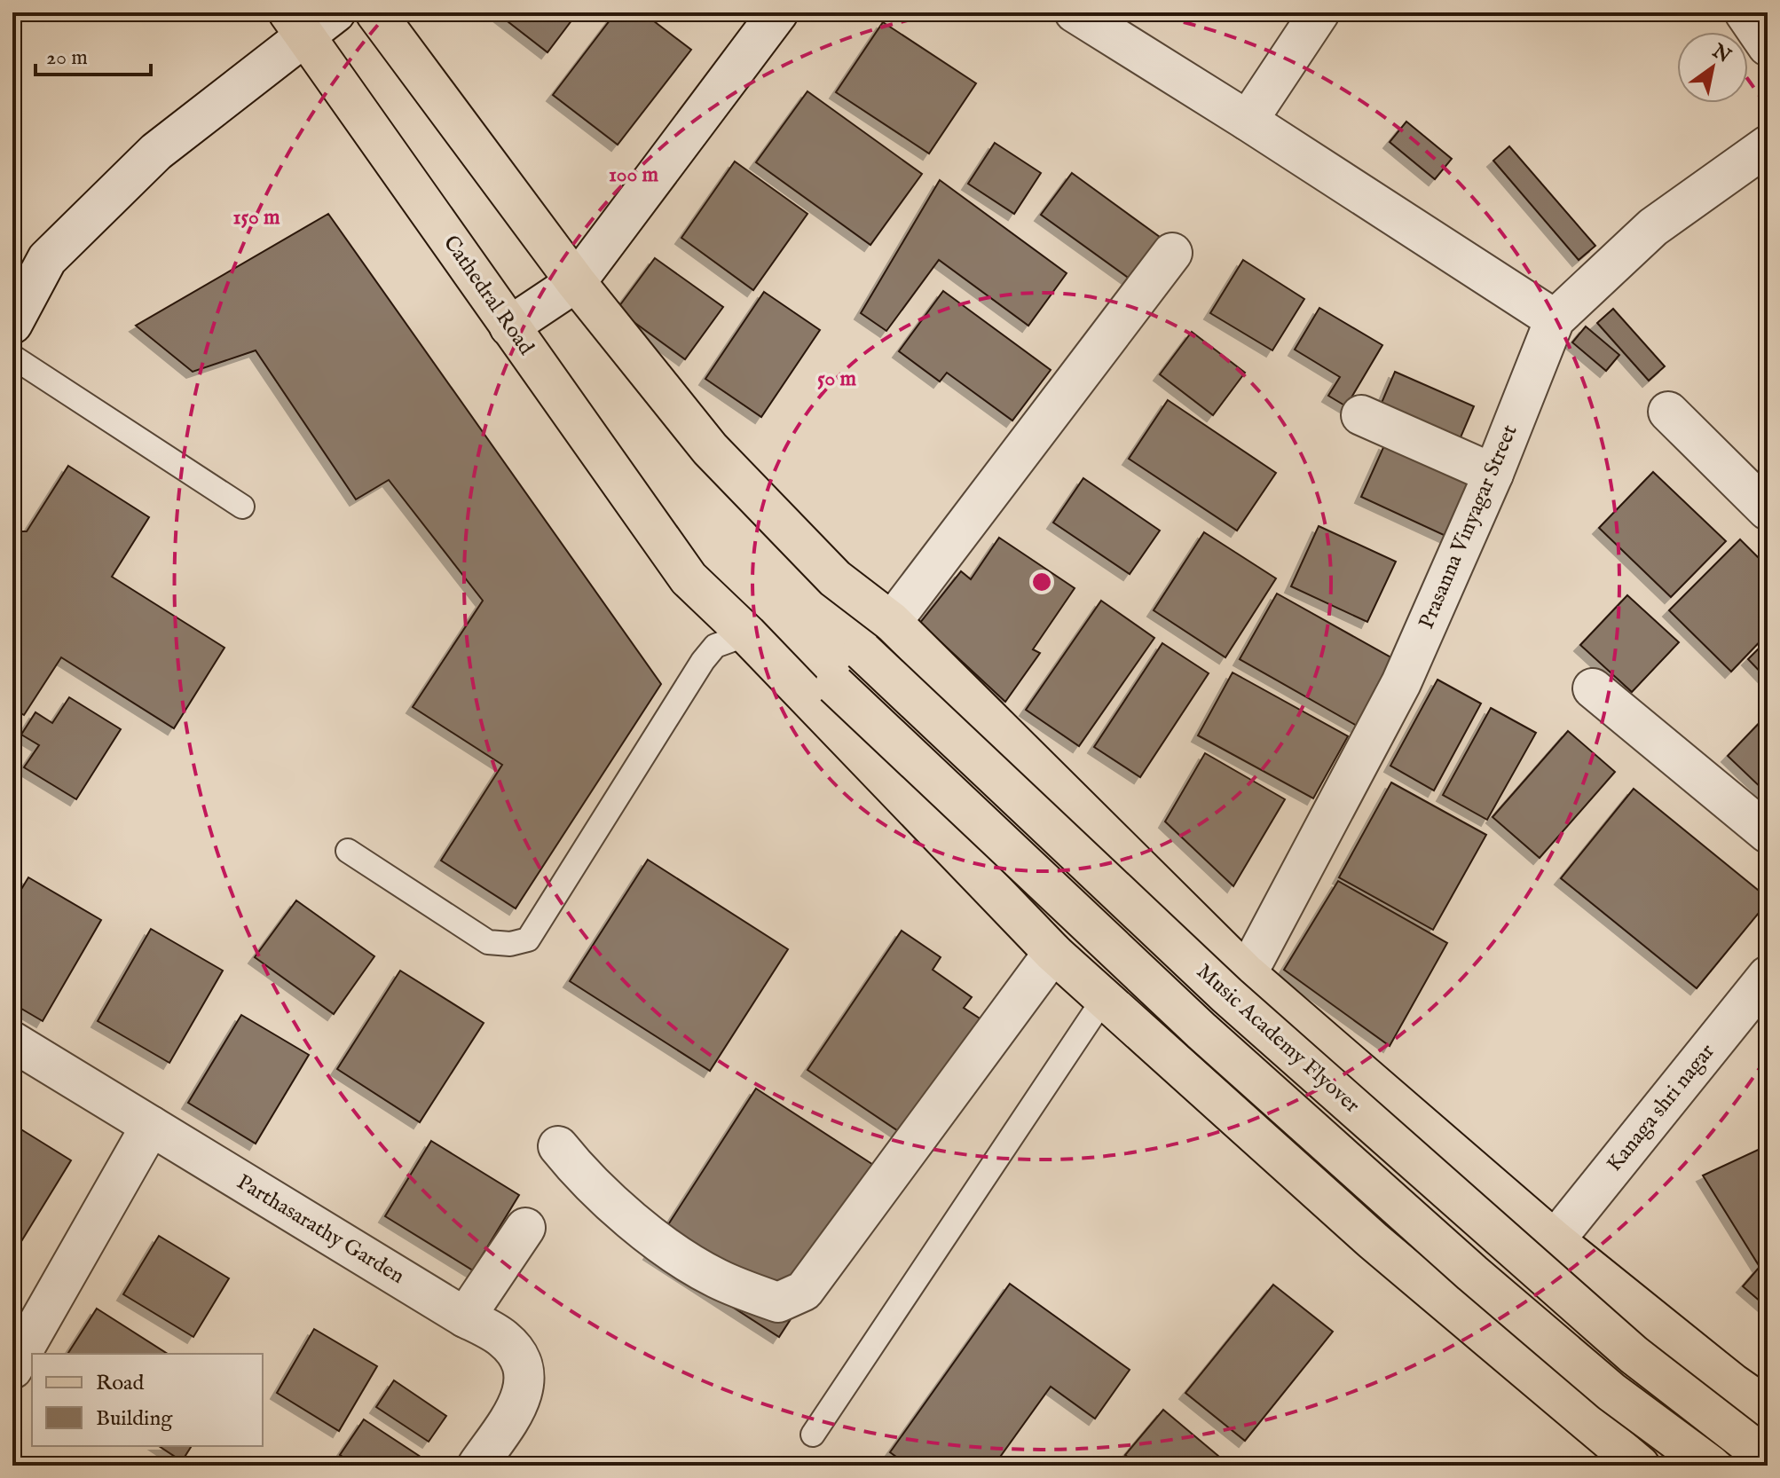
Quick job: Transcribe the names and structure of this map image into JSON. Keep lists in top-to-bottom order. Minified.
{"streets":{"main road":["Cathedral Road","Music Academy Flyover"],"street":["Prasanna Vinyagar Street","Kanaga shri nagar","Parthasarathy Garden"]},"crossings":[["Cathedral Road","Music Academy Flyover"]],"legend":["Road","Building"],"scale_bar":"20 m","north":"top right","rings":["100 m","150 m","50 m"]}
